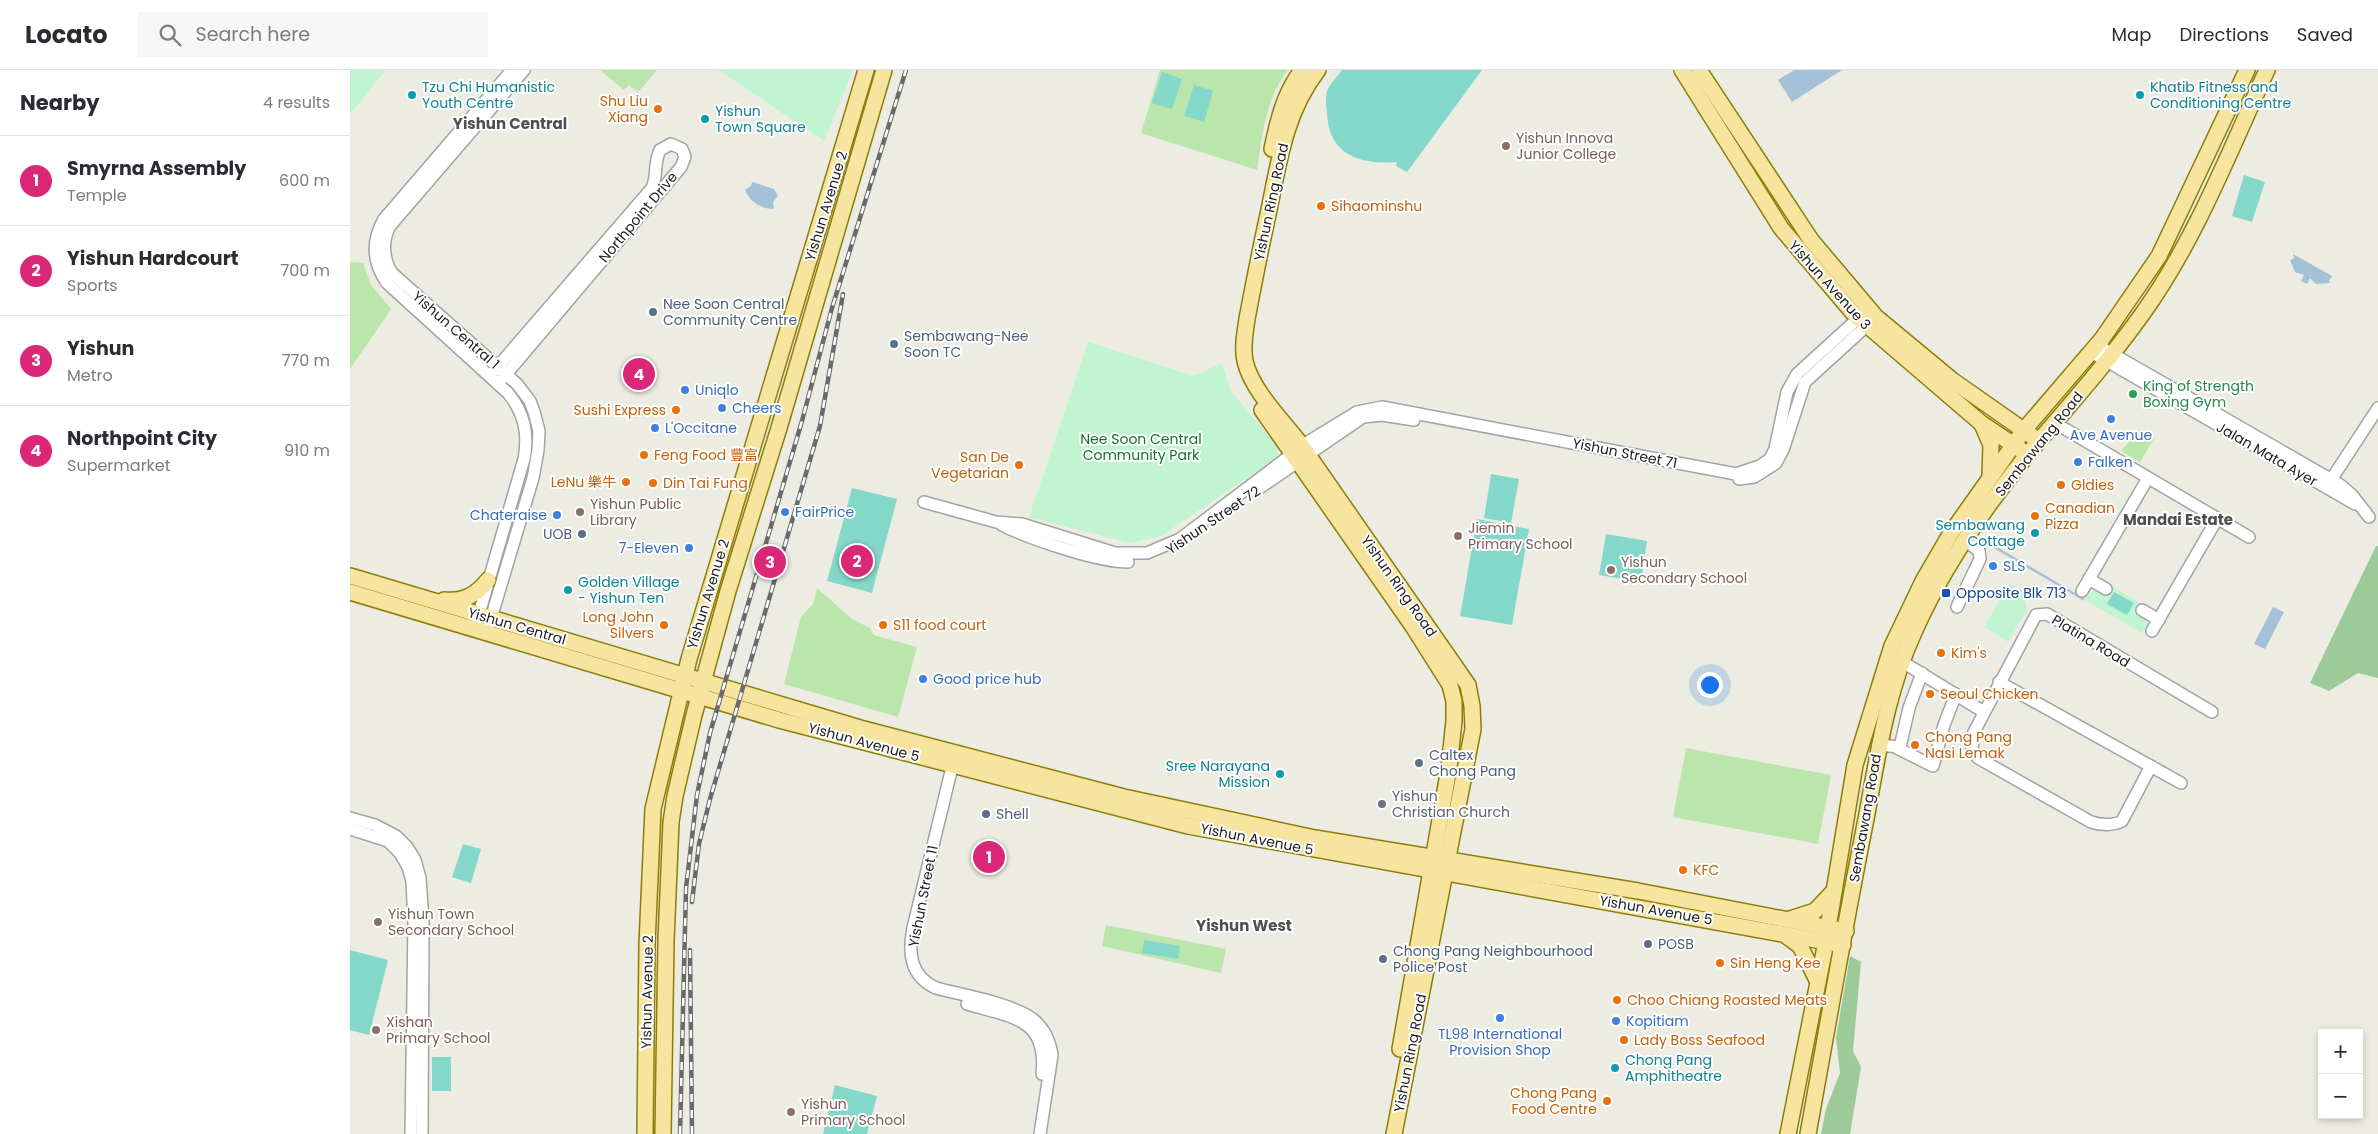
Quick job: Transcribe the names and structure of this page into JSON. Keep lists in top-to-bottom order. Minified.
{"streets":{"main road":["Yishun Ring Road","Yishun Avenue 2","Yishun Avenue 3","Sembawang Road","Yishun Central","Yishun Avenue 5"],"street":["Northpoint Drive","Yishun Central 1","Yishun Street 71","Jalan Mata Ayer","Yishun Street 72","Platina Road","Yishun Street 11"]},"crossings":[["Yishun Ring Road","Yishun Street 71"],["Yishun Ring Road","Yishun Street 72"],["Yishun Ring Road","Yishun Avenue 5"],["Yishun Avenue 2","Yishun Central"],["Yishun Avenue 2","Yishun Avenue 5"],["Northpoint Drive","Yishun Central 1"],["Yishun Avenue 3","Sembawang Road"],["Yishun Avenue 3","Yishun Street 71"],["Yishun Central 1","Yishun Central"],["Sembawang Road","Jalan Mata Ayer"],["Sembawang Road","Yishun Avenue 5"],["Yishun Street 71","Yishun Street 72"],["Yishun Central","Yishun Avenue 5"],["Yishun Avenue 5","Yishun Street 11"]],"districts":["Yishun Central","Mandai Estate","Yishun West"],"parks":["Nee Soon Central Community Park"],"places":{"other":["Tzu Chi Humanistic Youth Centre","Khatib Fitness and Conditioning Centre","Shu Liu Xiang","Yishun Town Square","Yishun Innova Junior College","Sihaominshu","Nee Soon Central Community Centre","Sembawang-Nee Soon TC","Uniqlo","King of Strength Boxing Gym","Cheers","Sushi Express","Ave Avenue","L'Occitane","Feng Food 豐富","Falken","San De Vegetarian","LeNu 樂牛","Din Tai Fung","Gldies","Yishun Public Library","FairPrice","Chateraise","Canadian Pizza","Sembawang Cottage","UOB","Jiemin Primary School","7-Eleven","SLS","Yishun Secondary School","Golden Village - Yishun Ten","Long John Silvers","S11 food court","Kim's","Good price hub","Seoul Chicken","Chong Pang Nasi Lemak","Caltex Chong Pang","Sree Narayana Mission","Yishun Christian Church","Shell","KFC","Yishun Town Secondary School","POSB","Chong Pang Neighbourhood Police Post","Sin Heng Kee","Choo Chiang Roasted Meats","TL98 International Provision Shop","Kopitiam","Xishan Primary School","Lady Boss Seafood","Chong Pang Amphitheatre","Chong Pang Food Centre","Yishun Primary School"],"transit":["Opposite Blk 713"]},"page":{"header":"Locato","search":"Search here","nav":["Map","Directions","Saved"],"heading":["Nearby","4 results"],"list":[{"mark":"1","name":"Smyrna Assembly","note":"Temple","value":"600 m"},{"mark":"2","name":"Yishun Hardcourt","note":"Sports","value":"700 m"},{"mark":"3","name":"Yishun","note":"Metro","value":"770 m"},{"mark":"4","name":"Northpoint City","note":"Supermarket","value":"910 m"}],"pins":["4","2","3","1"],"map_buttons":["+","−"]}}
